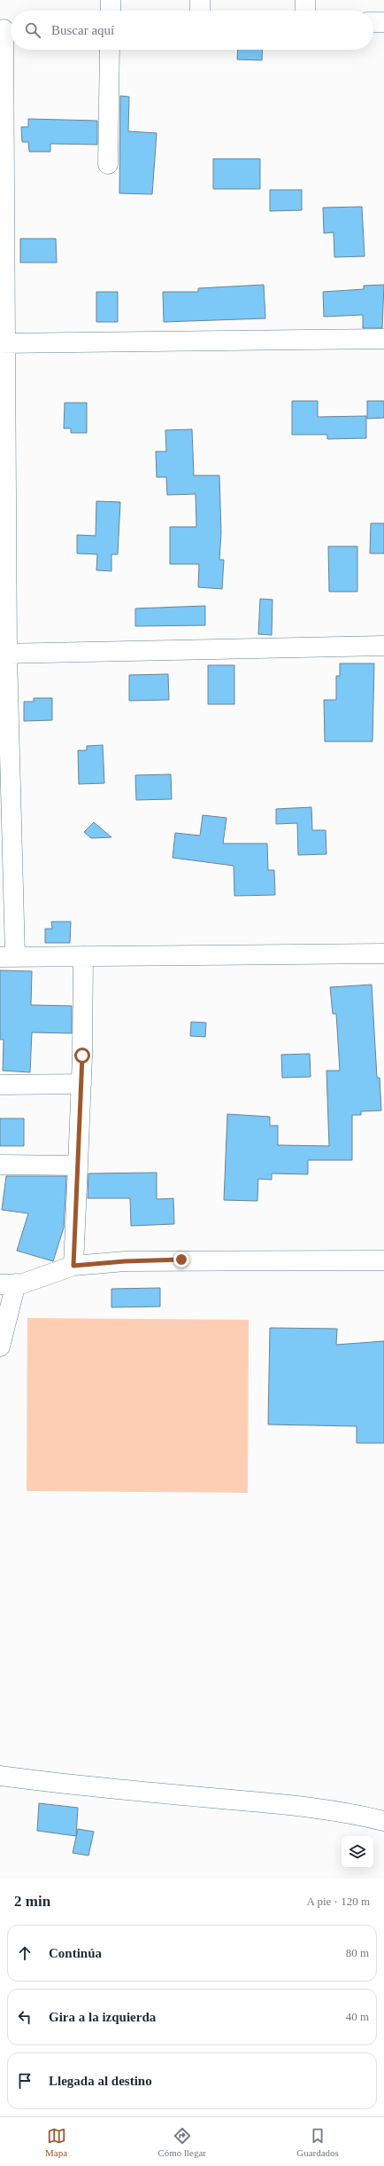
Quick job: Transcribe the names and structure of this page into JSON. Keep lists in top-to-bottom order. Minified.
{"page":{"search":"Buscar aquí","heading":["2 min","A pie · 120 m"],"list":[["Continúa","80 m"],["Gira a la izquierda","40 m"],"Llegada al destino"],"nav":["Mapa","Cómo llegar","Guardados"]}}
